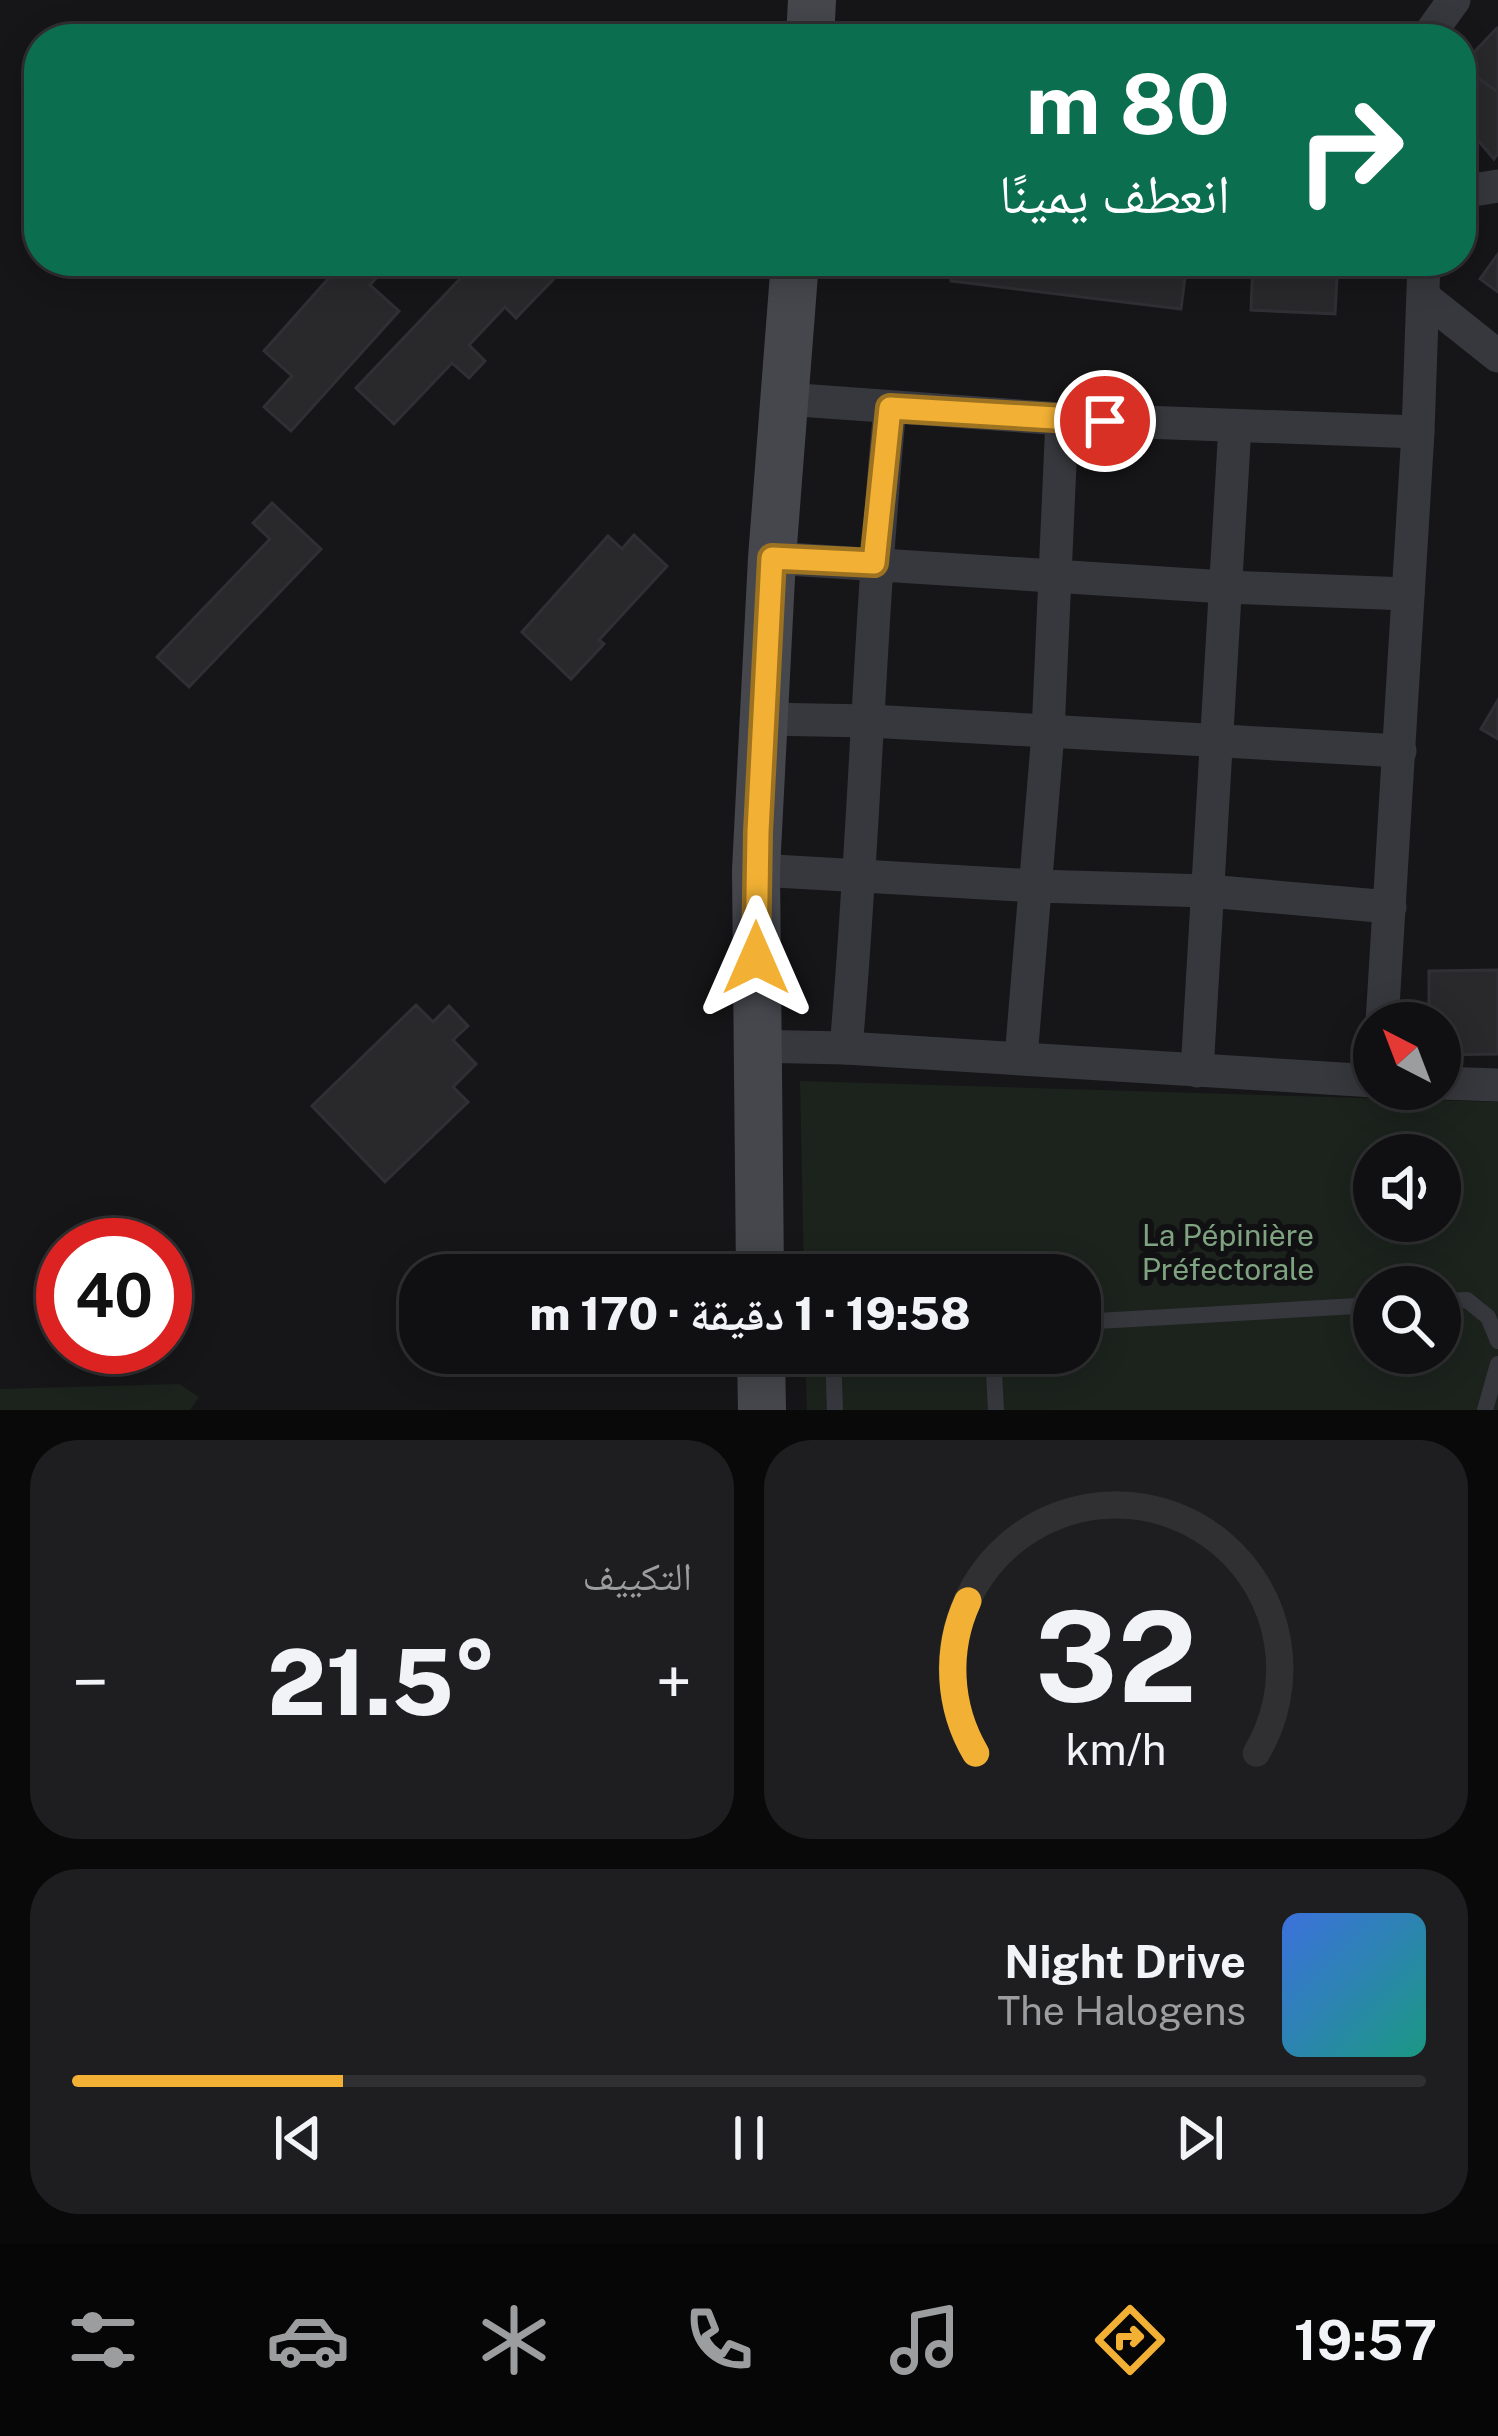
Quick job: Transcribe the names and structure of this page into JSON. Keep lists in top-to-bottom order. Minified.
{"parks":["La Pépinière Préfectorale"],"north":"top left","page":{"turn":["80 m","انعطف يمينًا"],"limit":"40","trip":"19:58 · 1 دقيقة · 170 m","tile":"التكييف","heat":["−","21.5°","+"],"song":["Night Drive","The Halogens"],"tabs":"19:57","gauge":["32","km/h"]}}
